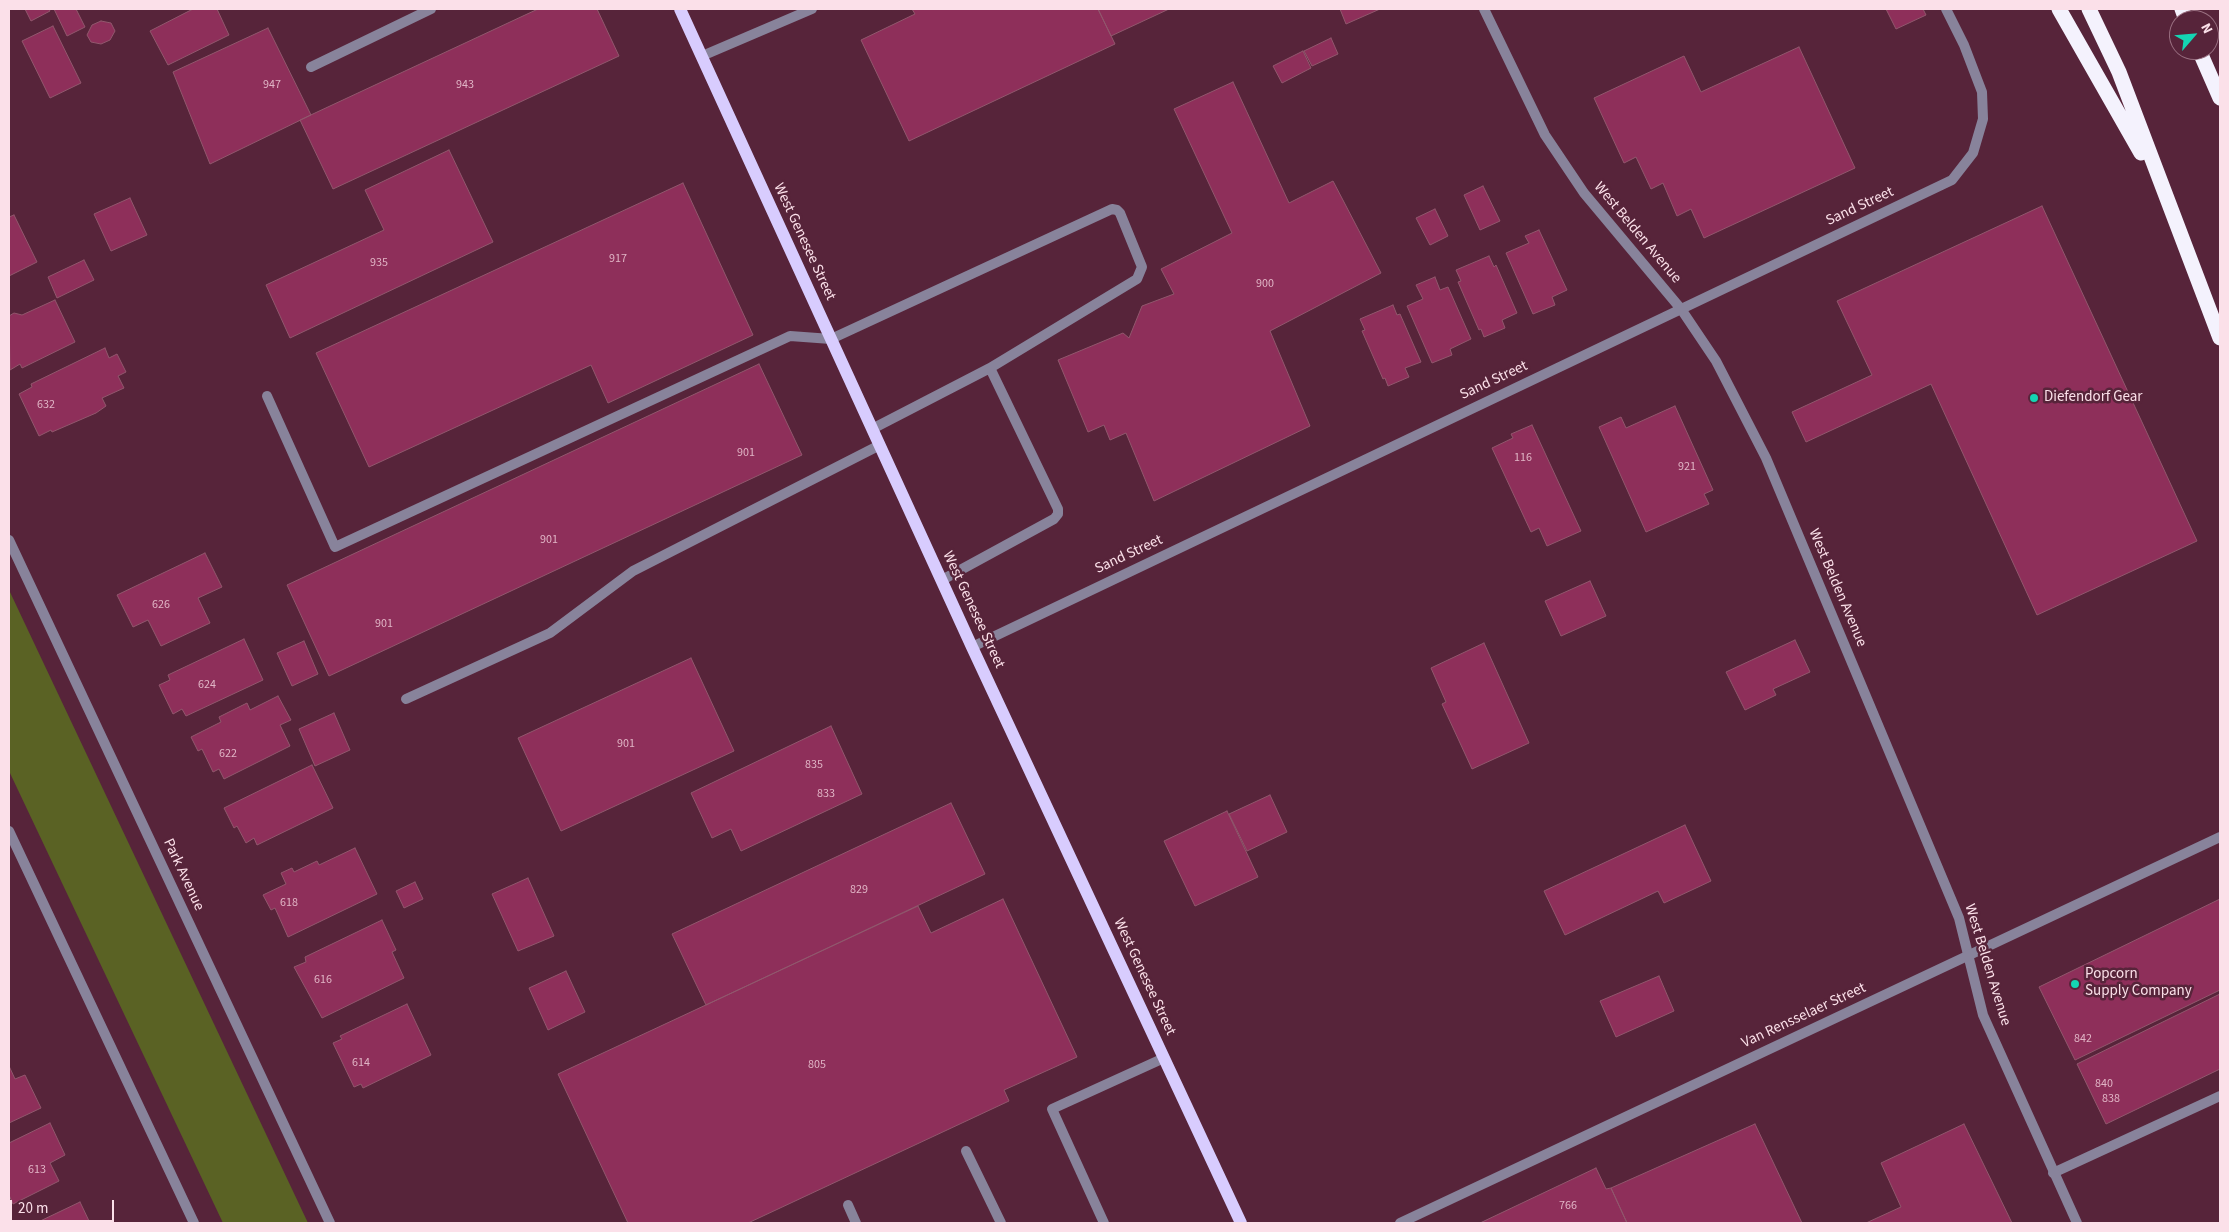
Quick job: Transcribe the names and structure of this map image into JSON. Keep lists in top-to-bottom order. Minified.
{"streets":{"main road":["West Genesee Street"],"street":["Sand Street","West Belden Avenue","Park Avenue","Van Rensselaer Street"]},"crossings":[["Sand Street","West Belden Avenue"],["Sand Street","West Genesee Street"],["West Belden Avenue","Van Rensselaer Street"]],"places":["Diefendorf Gear","Popcorn Supply Company"],"house_numbers":["947","943","917","935","900","632","901","116","921","901","626","901","624","901","622","835","833","829","618","616","842","614","805","840","838","613","766"],"scale_bar":"20 m","north":"top right"}
